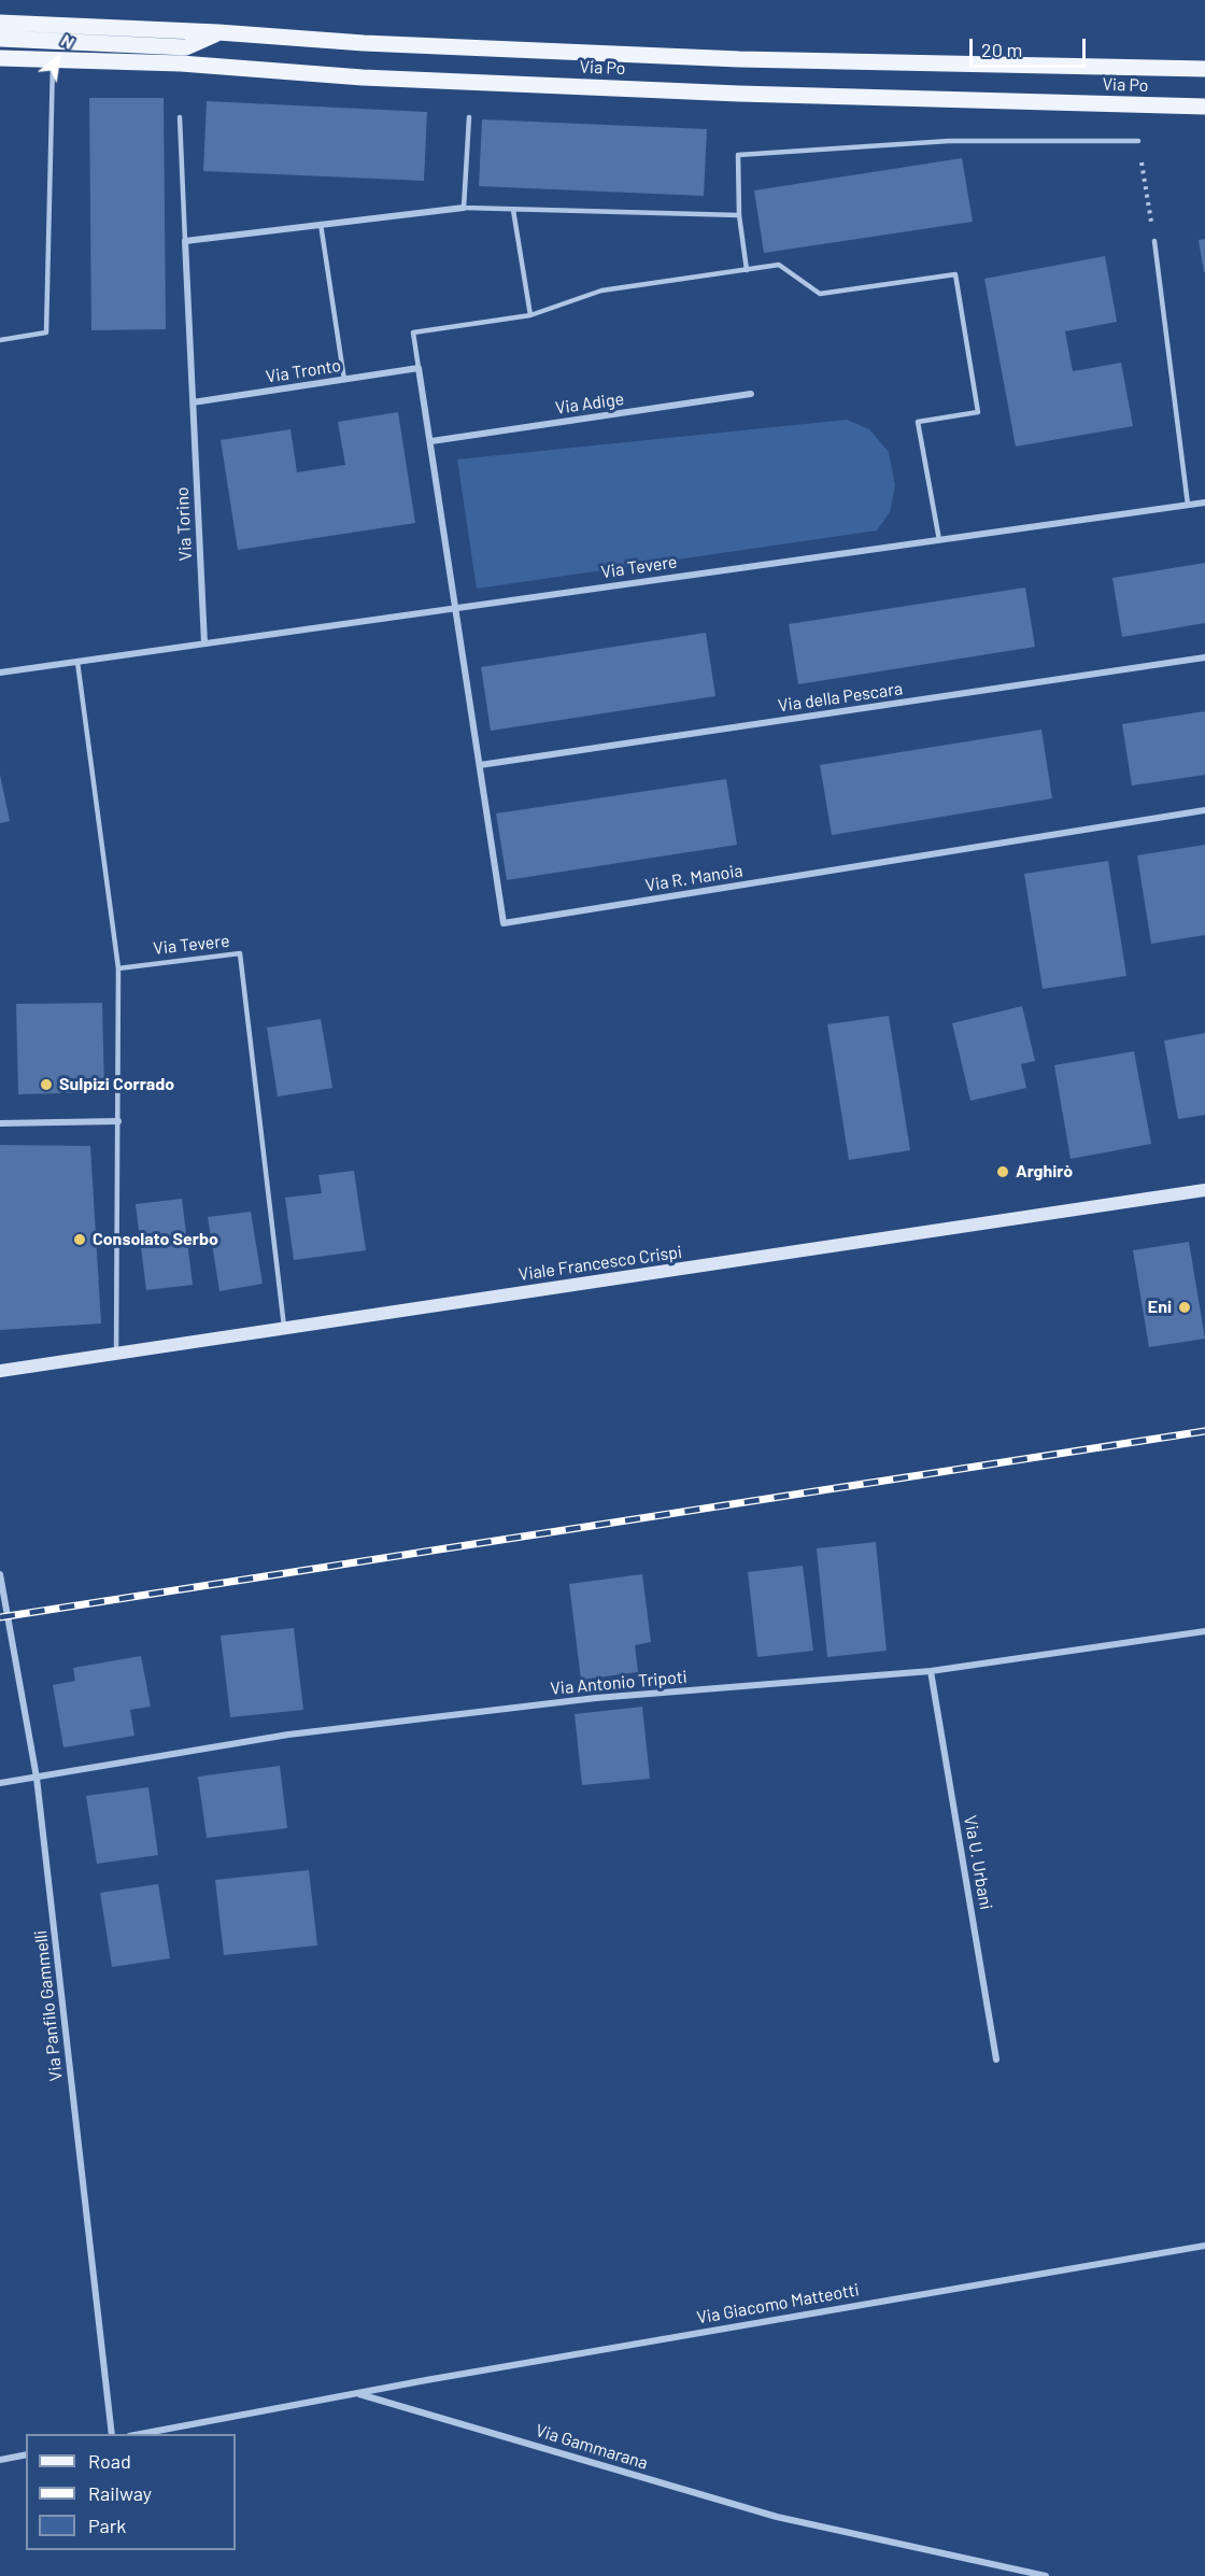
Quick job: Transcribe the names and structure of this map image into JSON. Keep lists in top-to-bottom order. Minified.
{"streets":{"main road":["Via Po"],"street":["Via Tronto","Via Adige","Via Torino","Via Tevere","Via della Pescara","Via R. Manoia","Viale Francesco Crispi","Via Antonio Tripoti","Via U. Urbani","Via Panfilo Gammelli","Via Giacomo Matteotti","Via Gammarana"]},"crossings":[["Via Tronto","Via Torino"],["Via Tronto","Via R. Manoia"],["Via Adige","Via R. Manoia"],["Via Torino","Via Tevere"],["Via Tevere","Via R. Manoia"],["Via Tevere","Viale Francesco Crispi"],["Via della Pescara","Via R. Manoia"],["Via Antonio Tripoti","Via U. Urbani"],["Via Antonio Tripoti","Via Panfilo Gammelli"],["Via Giacomo Matteotti","Via Gammarana"]],"places":["Sulpizi Corrado","Arghirò","Consolato Serbo","Eni"],"legend":["Road","Railway","Park"],"scale_bar":"20 m","north":"top right"}
